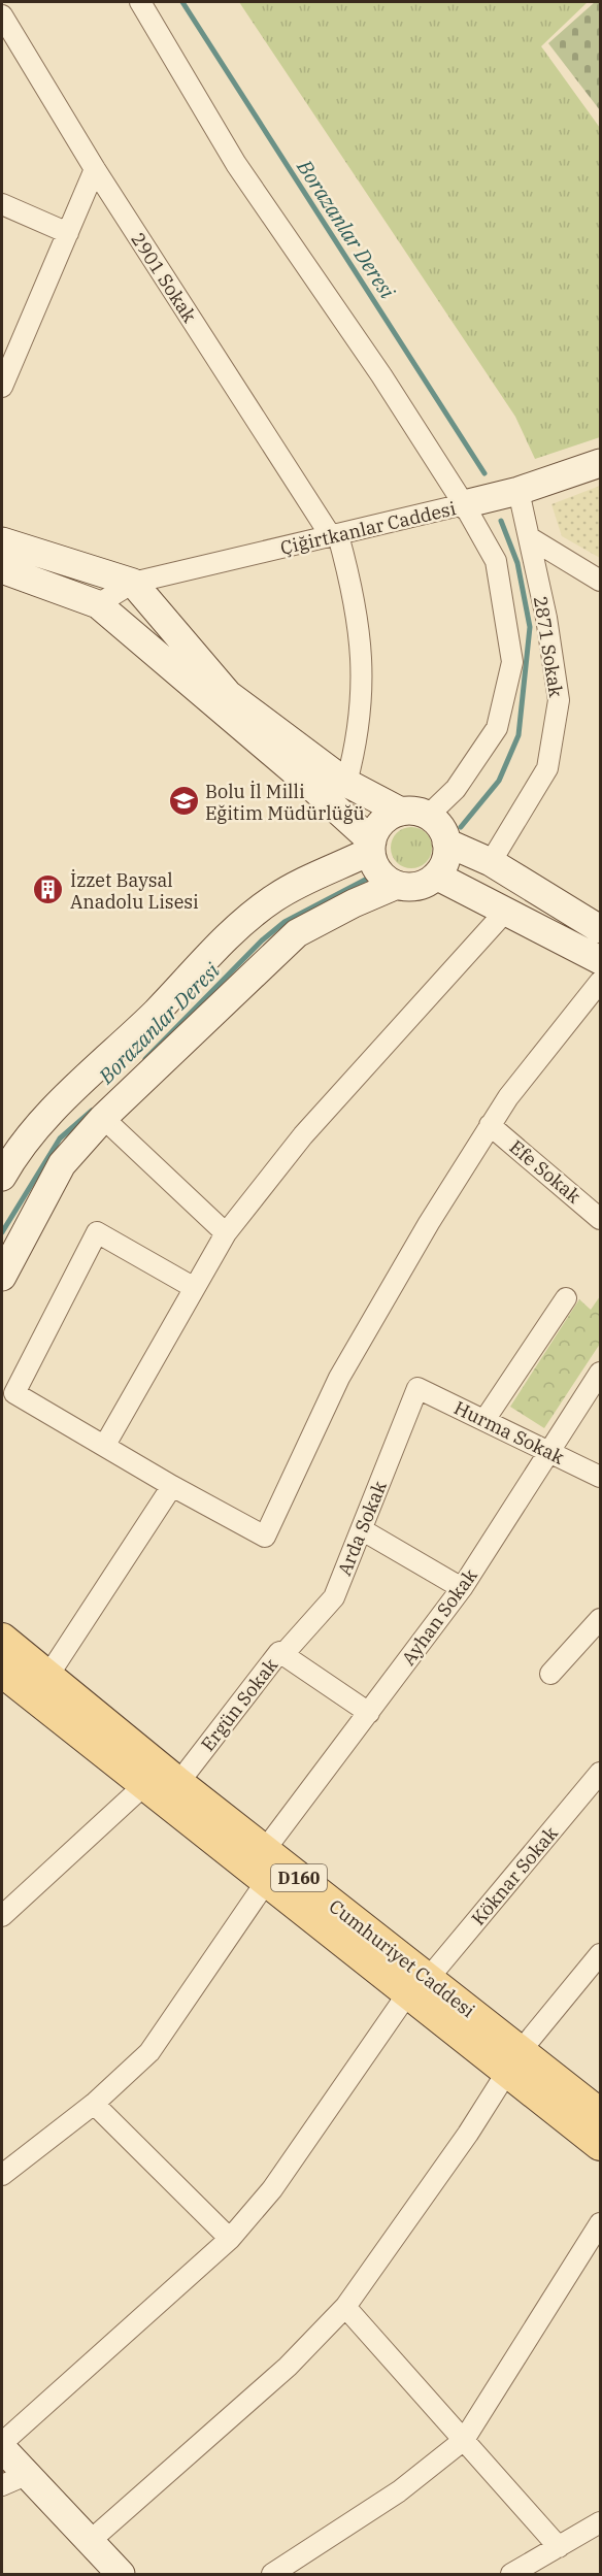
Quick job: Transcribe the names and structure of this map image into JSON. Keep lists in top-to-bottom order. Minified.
{"streets":{"main road":["Çiğirtkanlar Caddesi","D160","Cumhuriyet Caddesi"],"street":["2901 Sokak","2871 Sokak","Efe Sokak","Hurma Sokak","Arda Sokak","Ayhan Sokak","Ergün Sokak","Köknar Sokak"]},"crossings":[["2901 Sokak","Çiğirtkanlar Caddesi"],["Çiğirtkanlar Caddesi","2871 Sokak"],["Hurma Sokak","Arda Sokak"],["Hurma Sokak","Ayhan Sokak"],["Arda Sokak","Ergün Sokak"],["Ayhan Sokak","Ergün Sokak"],["Ayhan Sokak","Cumhuriyet Caddesi"],["Ergün Sokak","Cumhuriyet Caddesi"],["Köknar Sokak","Cumhuriyet Caddesi"]],"water":["Borazanlar Deresi"],"places":{"school or university":["Bolu İl Milli Eğitim Müdürlüğü"],"building":["İzzet Baysal Anadolu Lisesi"]}}
